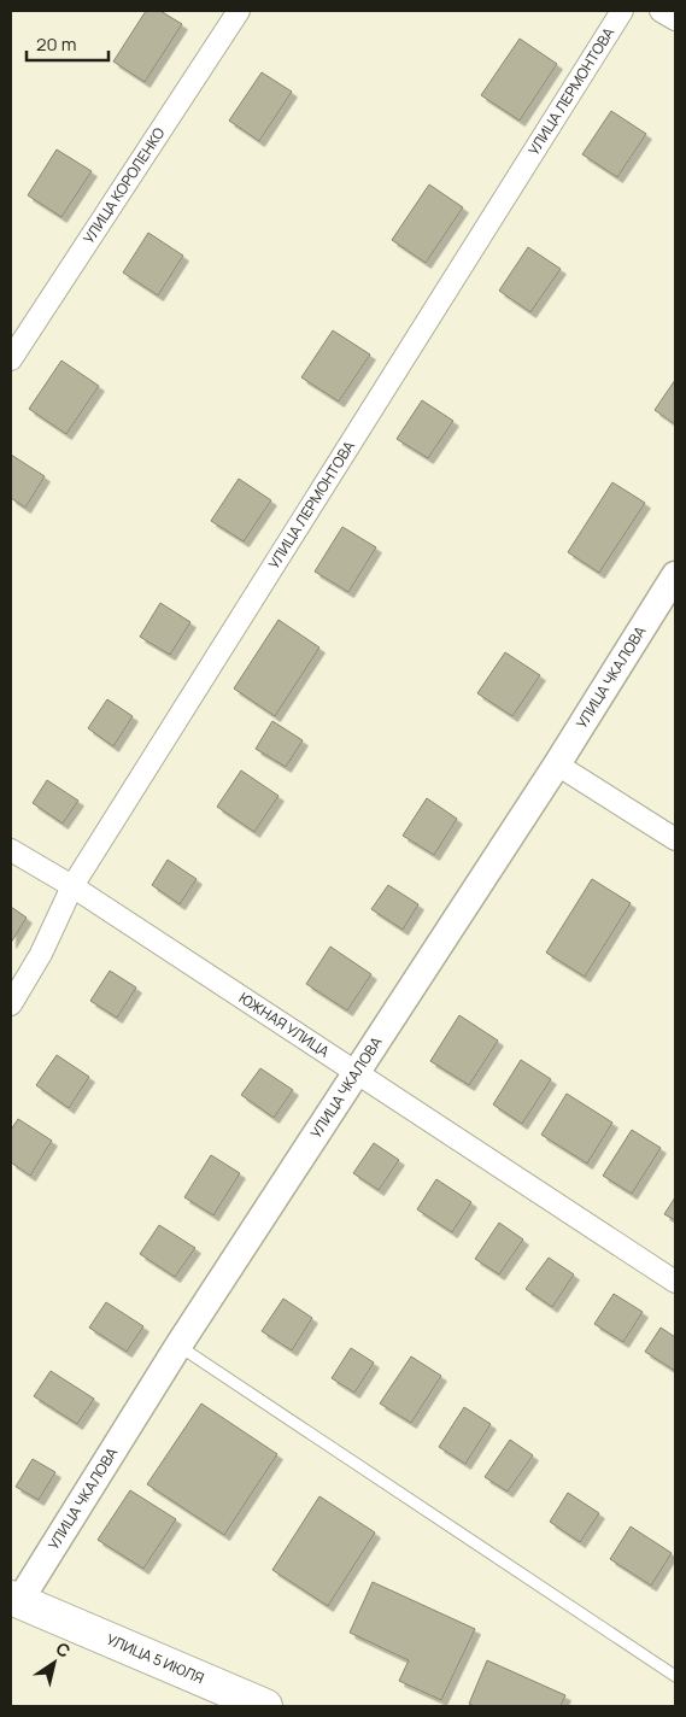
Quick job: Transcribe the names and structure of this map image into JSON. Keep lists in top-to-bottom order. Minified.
{"streets":{"highway":["УЛИЦА 5 ИЮЛЯ"],"street":["УЛИЦА ЛЕРМОНТОВА","УЛИЦА КОРОЛЕНКО","УЛИЦА ЧКАЛОВА","ЮЖНАЯ УЛИЦА"]},"crossings":[["УЛИЦА ЛЕРМОНТОВА","ЮЖНАЯ УЛИЦА"],["УЛИЦА ЧКАЛОВА","ЮЖНАЯ УЛИЦА"],["УЛИЦА ЧКАЛОВА","УЛИЦА 5 ИЮЛЯ"]],"scale_bar":"20 m","north":"top right"}
